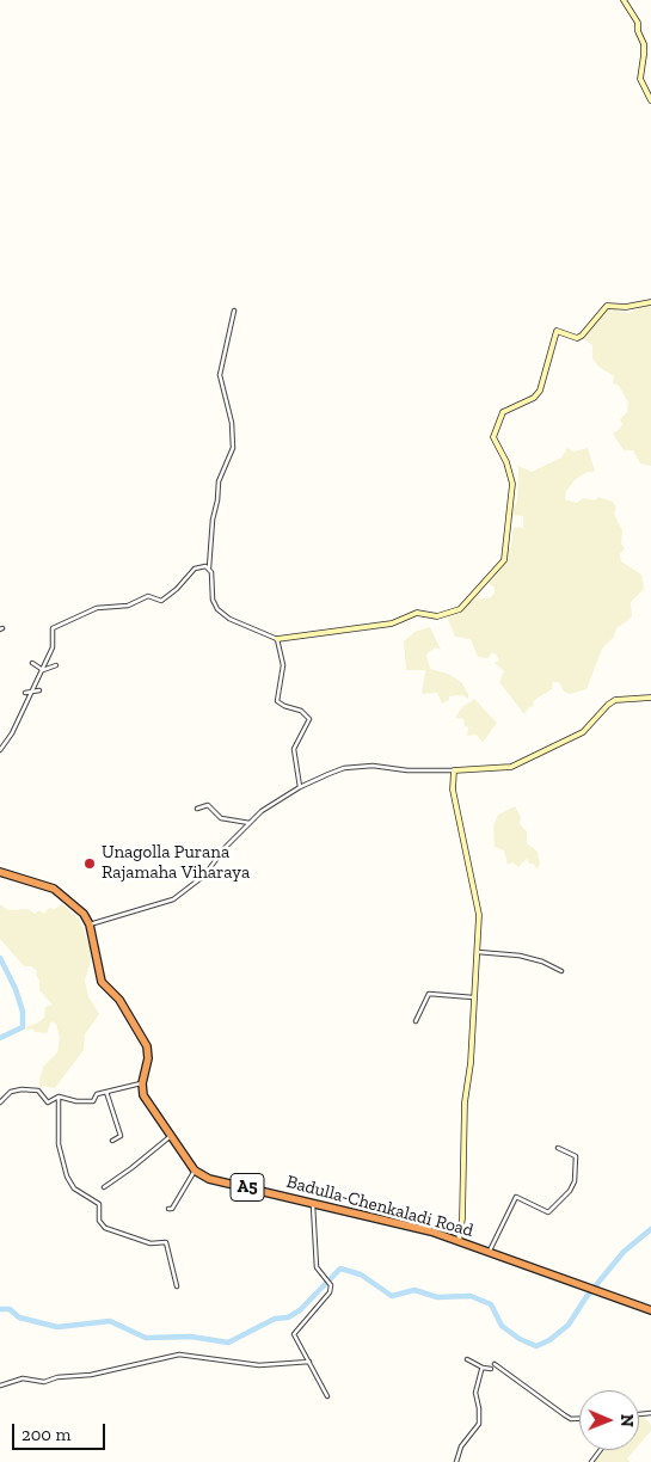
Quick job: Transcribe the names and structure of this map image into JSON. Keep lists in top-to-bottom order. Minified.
{"streets":{"highway":["A5","Badulla-Chenkaladi Road"]},"places":["Unagolla Purana Rajamaha Viharaya"],"scale_bar":"200 m","north":"right"}
